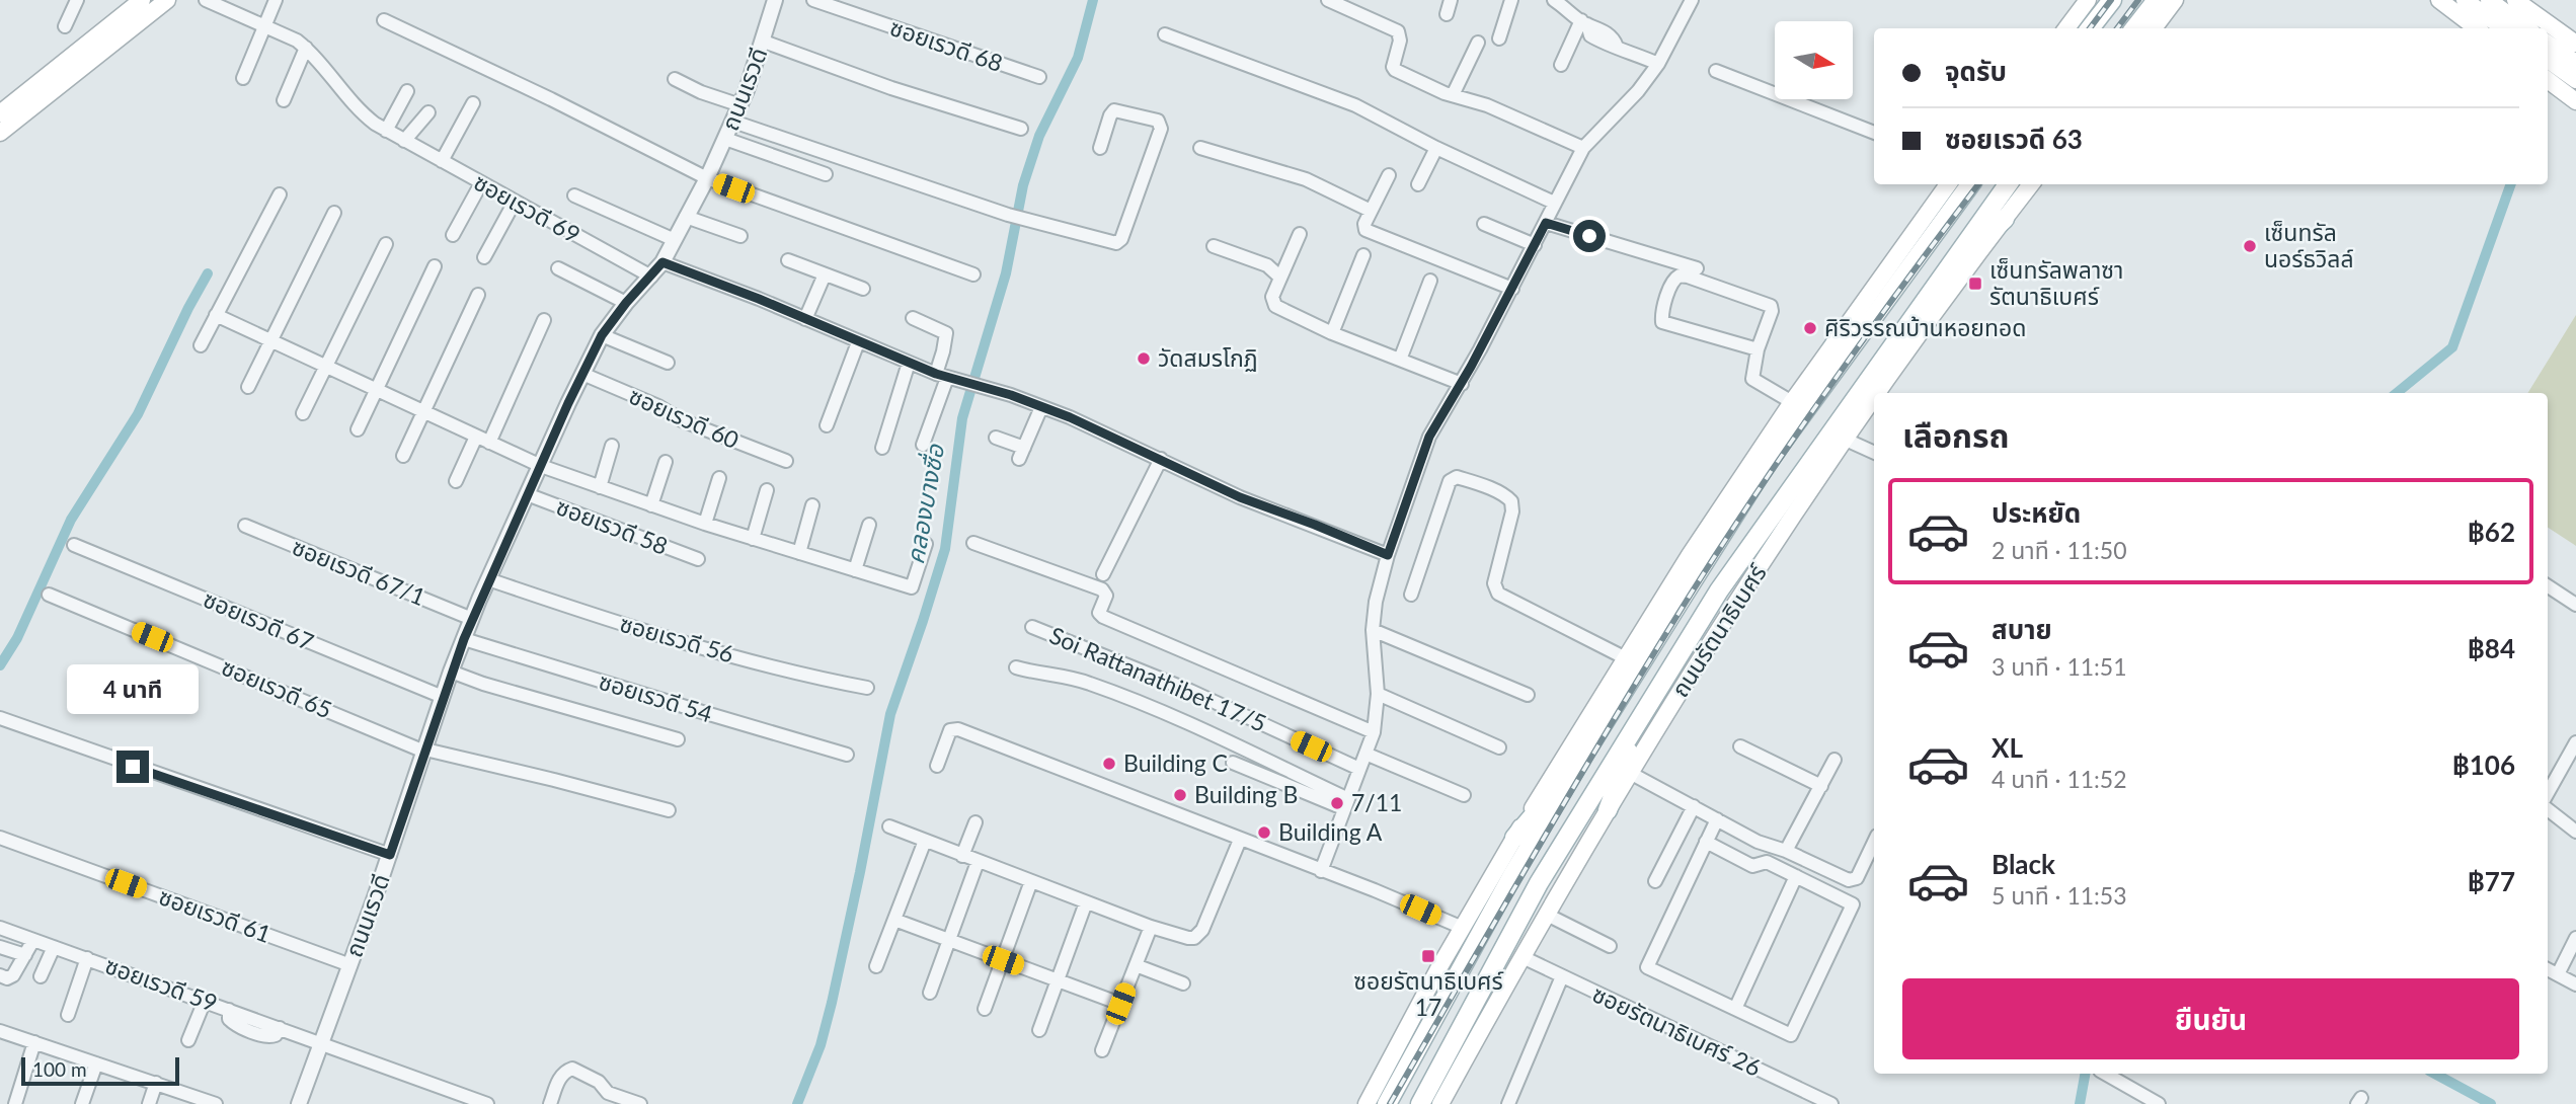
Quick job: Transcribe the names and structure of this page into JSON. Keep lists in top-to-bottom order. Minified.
{"streets":{"main road":["ถนนรัตนาธิเบศร์"],"street":["ซอยเรวดี 68","ถนนเรวดี","ซอยเรวดี 69","ซอยเรวดี 60","ซอยเรวดี 58","ซอยเรวดี 67/1","ซอยเรวดี 67","ซอยเรวดี 56","Soi Rattanathibet 17/5","ซอยเรวดี 65","ซอยเรวดี 54","ซอยเรวดี 61","ซอยเรวดี 59","ซอยรัตนาธิเบศร์ 26"]},"crossings":[["ถนนเรวดี","ซอยเรวดี 69"],["ถนนเรวดี","ซอยเรวดี 60"],["ถนนเรวดี","ซอยเรวดี 58"],["ถนนเรวดี","ซอยเรวดี 67/1"],["ถนนเรวดี","ซอยเรวดี 67"],["ถนนเรวดี","ซอยเรวดี 56"],["ถนนเรวดี","ซอยเรวดี 65"],["ถนนเรวดี","ซอยเรวดี 54"],["ถนนเรวดี","ซอยเรวดี 61"],["ถนนเรวดี","ซอยเรวดี 59"],["ถนนรัตนาธิเบศร์","ซอยรัตนาธิเบศร์ 26"]],"water":["คลองบางซื่อ"],"places":{"other":["เซ็นทรัล นอร์ธวิลล์","ศิริวรรณบ้านหอยทอด","วัดสมรโกฏิ","Building C","Building B","7/11","Building A"],"transit":["เซ็นทรัลพลาซา รัตนาธิเบศร์","ซอยรัตนาธิเบศร์ 17"]},"scale_bar":"100 m","north":"right","page":{"banner":["จุดรับ","ซอยเรวดี 63"],"heading":"เลือกรถ","list":[{"name":"ประหยัด","note":"2 นาที · 11:50","value":"฿62"},{"name":"สบาย","note":"3 นาที · 11:51","value":"฿84"},{"name":"XL","note":"4 นาที · 11:52","value":"฿106"},{"name":"Black","note":"5 นาที · 11:53","value":"฿77"}],"bubble":"4 นาที","buttons":"ยืนยัน","scale":"100 m"}}
